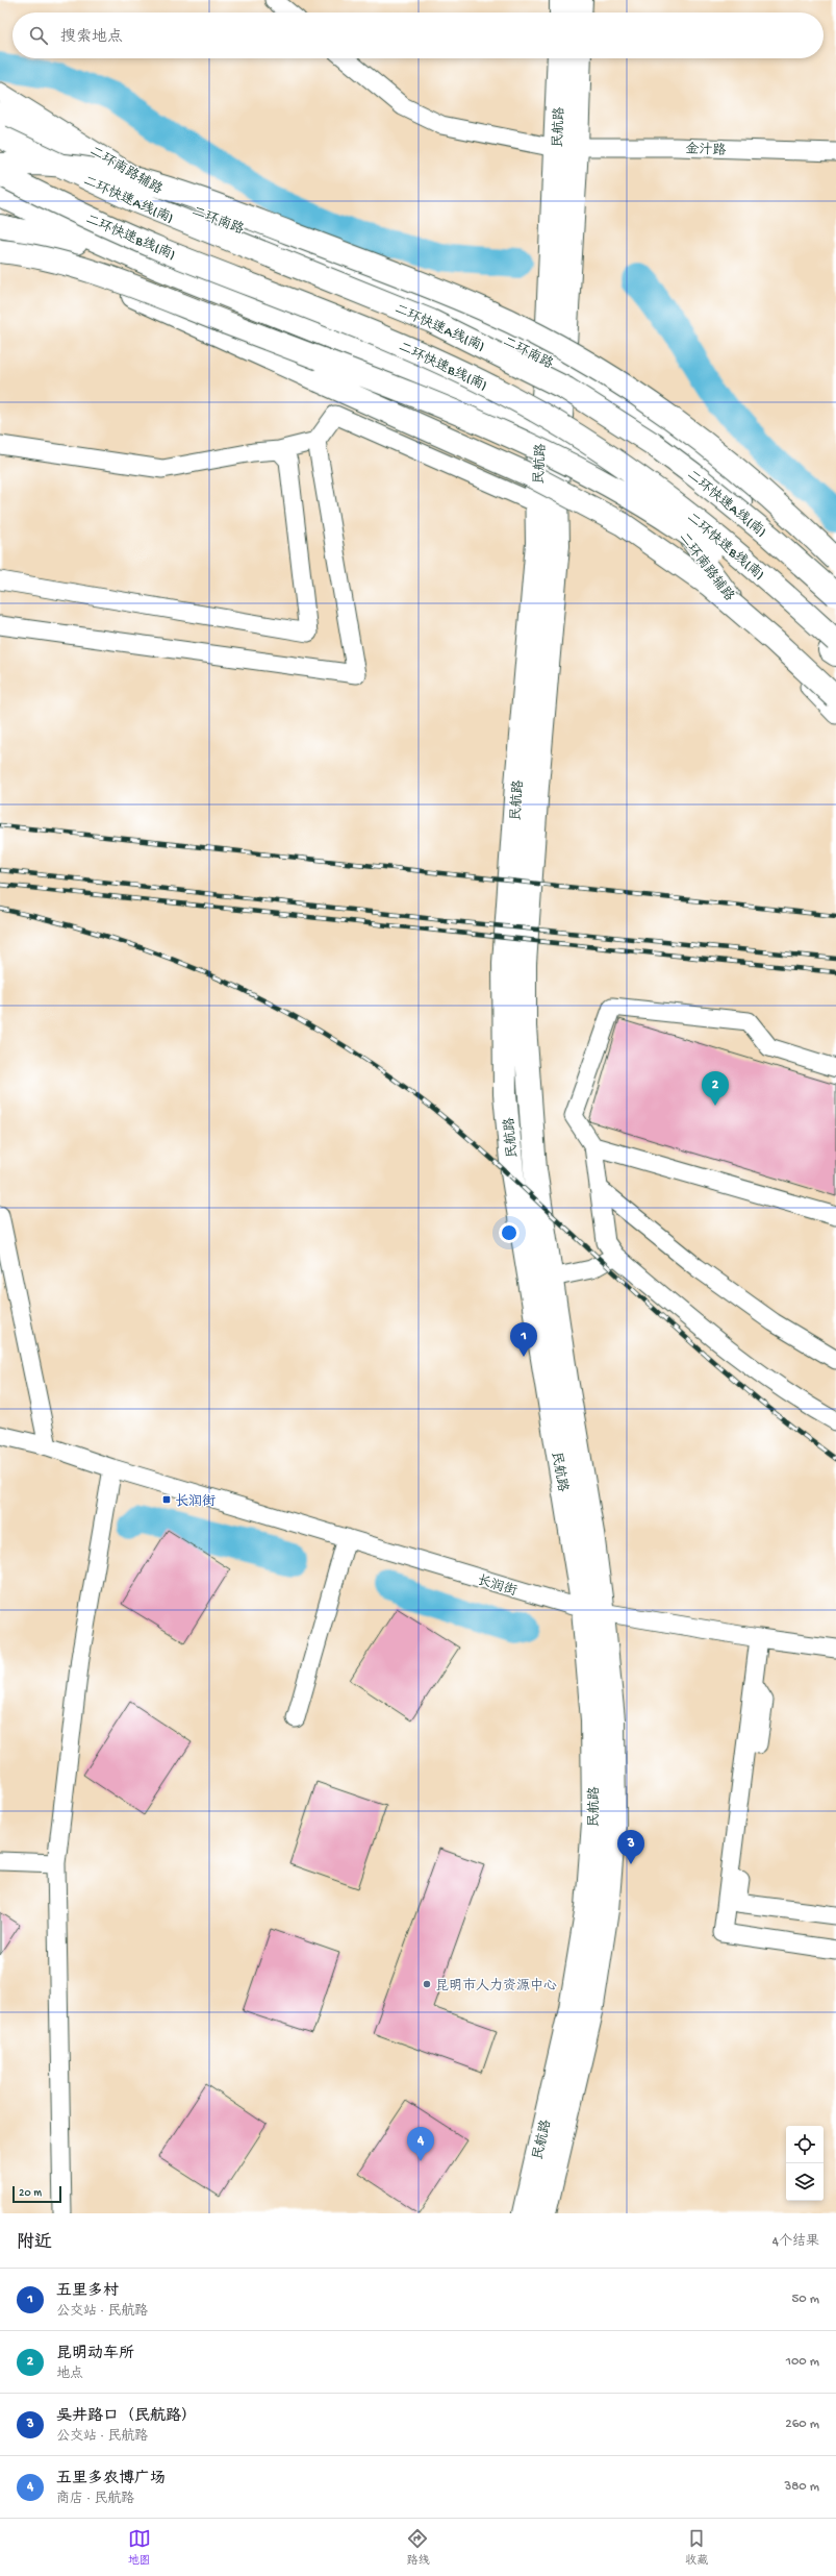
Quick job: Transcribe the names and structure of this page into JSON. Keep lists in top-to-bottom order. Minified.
{"streets":{"main road":["民航路","二环快速A线(南)","二环南路","二环快速B线(南)"],"street":["金汁路","二环南路辅路","长润街"]},"crossings":[["民航路","金汁路"],["民航路","二环南路辅路"],["民航路","二环南路"],["民航路","长润街"],["二环南路辅路","二环南路"],["二环快速A线(南)","二环南路"]],"places":{"transit":["长润街"],"other":["昆明市人力资源中心"]},"scale_bar":"20 m","page":{"search":"搜索地点","pins":["2","1","3","4"],"scale":"20 m","heading":["附近","4个结果"],"list":[{"mark":"1","name":"五里多村","note":"公交站 · 民航路","value":"50 m"},{"mark":"2","name":"昆明动车所","note":"地点","value":"100 m"},{"mark":"3","name":"吴井路口（民航路）","note":"公交站 · 民航路","value":"260 m"},{"mark":"4","name":"五里多农博广场","note":"商店 · 民航路","value":"380 m"}],"nav":["地图","路线","收藏"]}}
